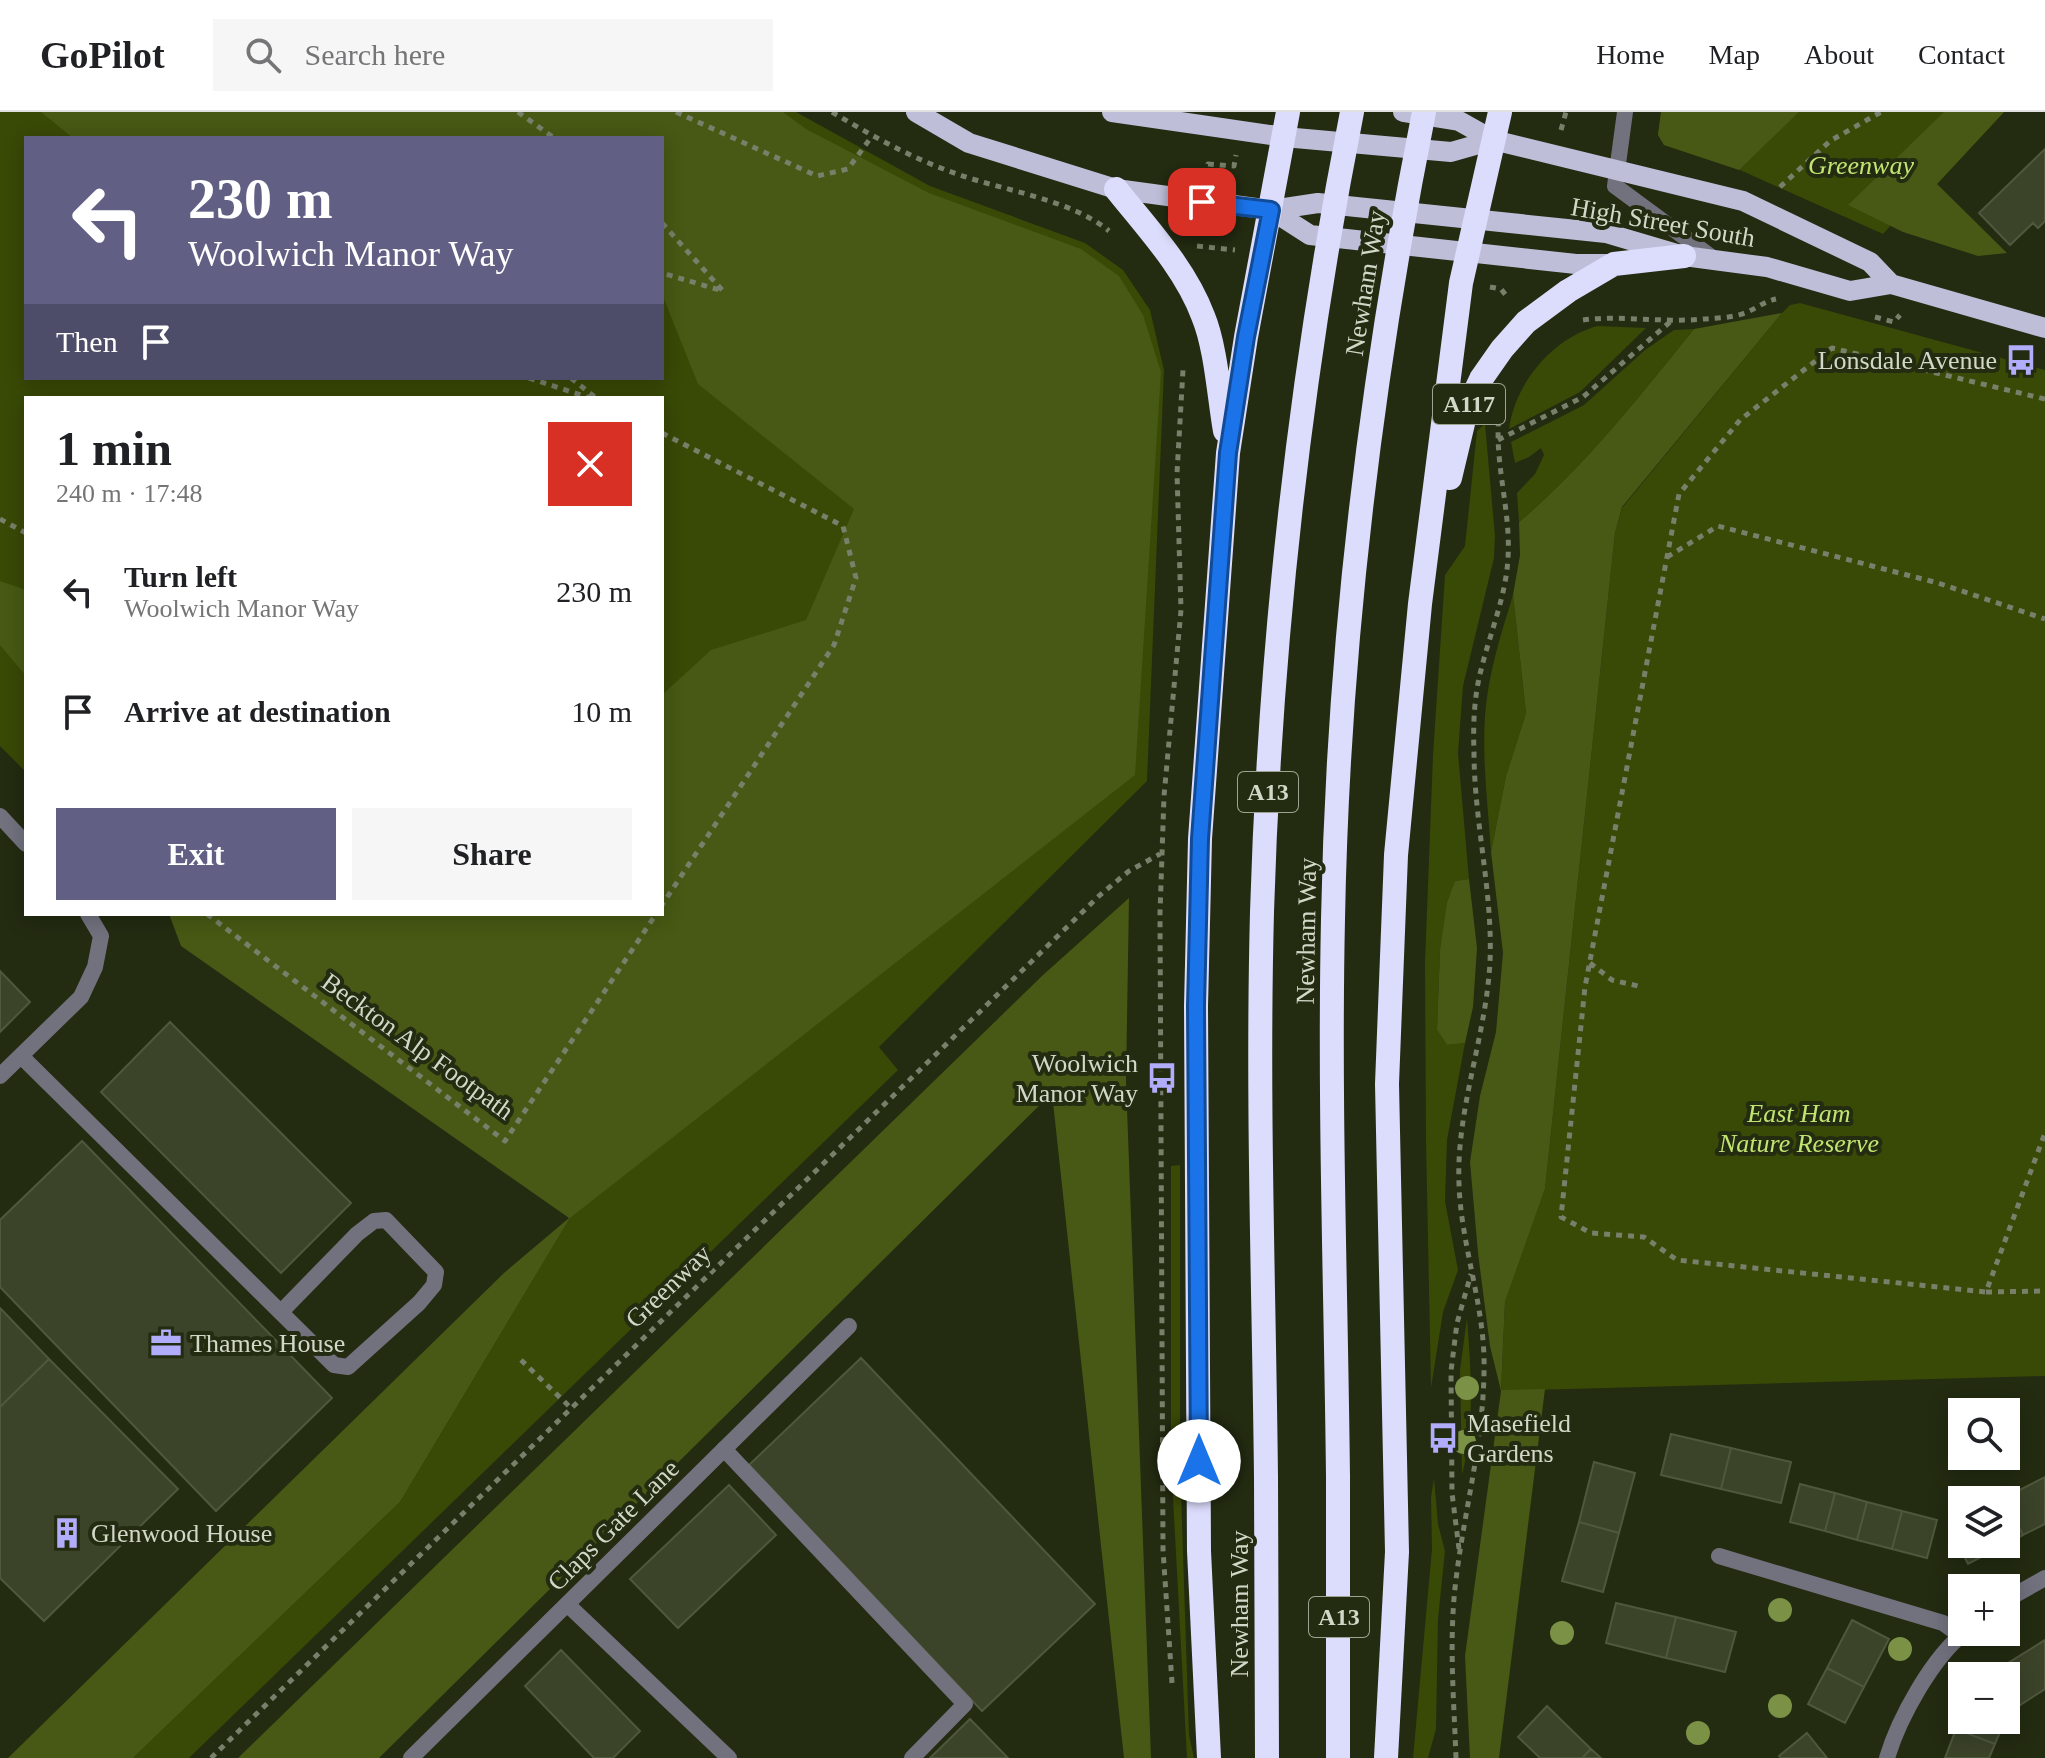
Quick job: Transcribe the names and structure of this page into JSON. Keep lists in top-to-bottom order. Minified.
{"streets":{"highway":["Newham Way","A117","A13"],"main road":["High Street South"],"street":["Claps Gate Lane"],"path":["Beckton Alp Footpath","Greenway"]},"crossings":[["High Street South","A117"],["High Street South","A13"],["A117","A13"]],"parks":["Greenway","East Ham Nature Reserve"],"places":{"bus stop":["Lonsdale Avenue","Woolwich Manor Way","Masefield Gardens"],"office":["Thames House"],"building":["Glenwood House"]},"page":{"header":"GoPilot","search":"Search here","nav":["Home","Map","About","Contact"],"turn":["230 m","Woolwich Manor Way"],"then":"Then","heading":["1 min","240 m · 17:48"],"list":[{"name":"Turn left","note":"Woolwich Manor Way","value":"230 m"},{"name":"Arrive at destination","value":"10 m"}],"buttons":["Exit","Share"],"map_buttons":["+","−"]}}
